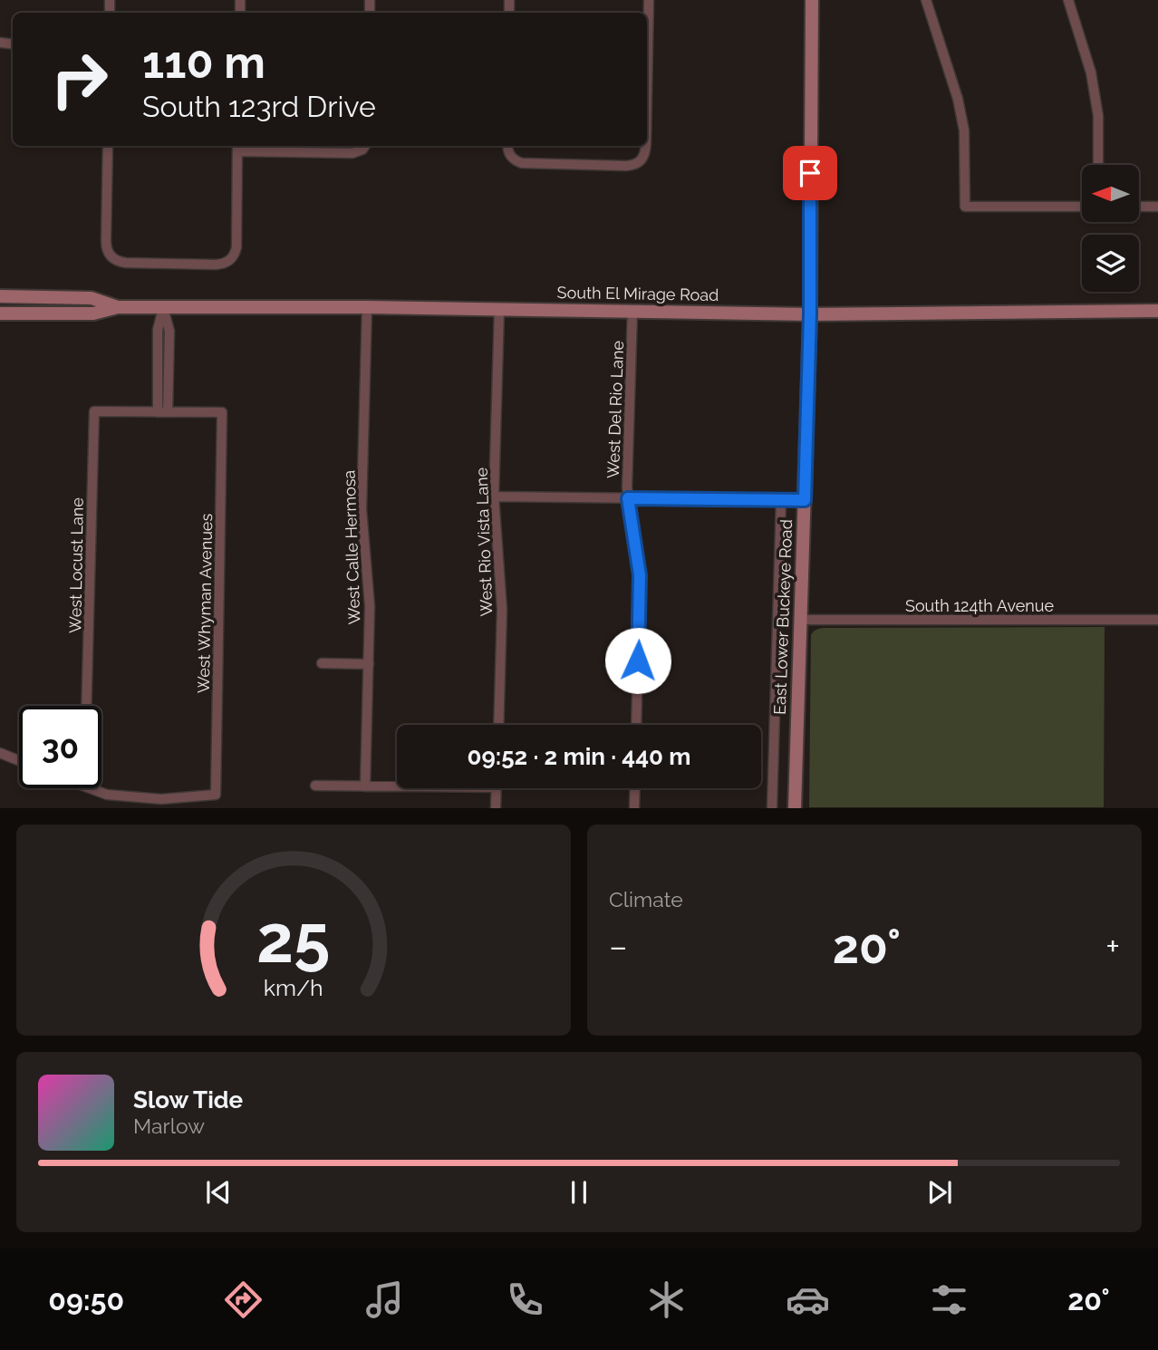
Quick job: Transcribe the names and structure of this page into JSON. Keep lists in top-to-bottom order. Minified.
{"streets":{"main road":["South El Mirage Road","East Lower Buckeye Road"],"street":["West Del Rio Lane","West Rio Vista Lane","West Calle Hermosa","West Locust Lane","West Whyman Avenues","South 124th Avenue"]},"crossings":[["South El Mirage Road","West Del Rio Lane"],["South El Mirage Road","West Rio Vista Lane"],["South El Mirage Road","West Calle Hermosa"],["South El Mirage Road","East Lower Buckeye Road"],["West Locust Lane","West Whyman Avenues"],["South 124th Avenue","East Lower Buckeye Road"]],"north":"left","page":{"turn":["110 m","South 123rd Drive"],"limit":"30","trip":"09:52 · 2 min · 440 m","tile":"Climate","heat":["−","20°","+"],"song":["Slow Tide","Marlow"],"tabs":["09:50","20°"],"gauge":["25","km/h"]}}
